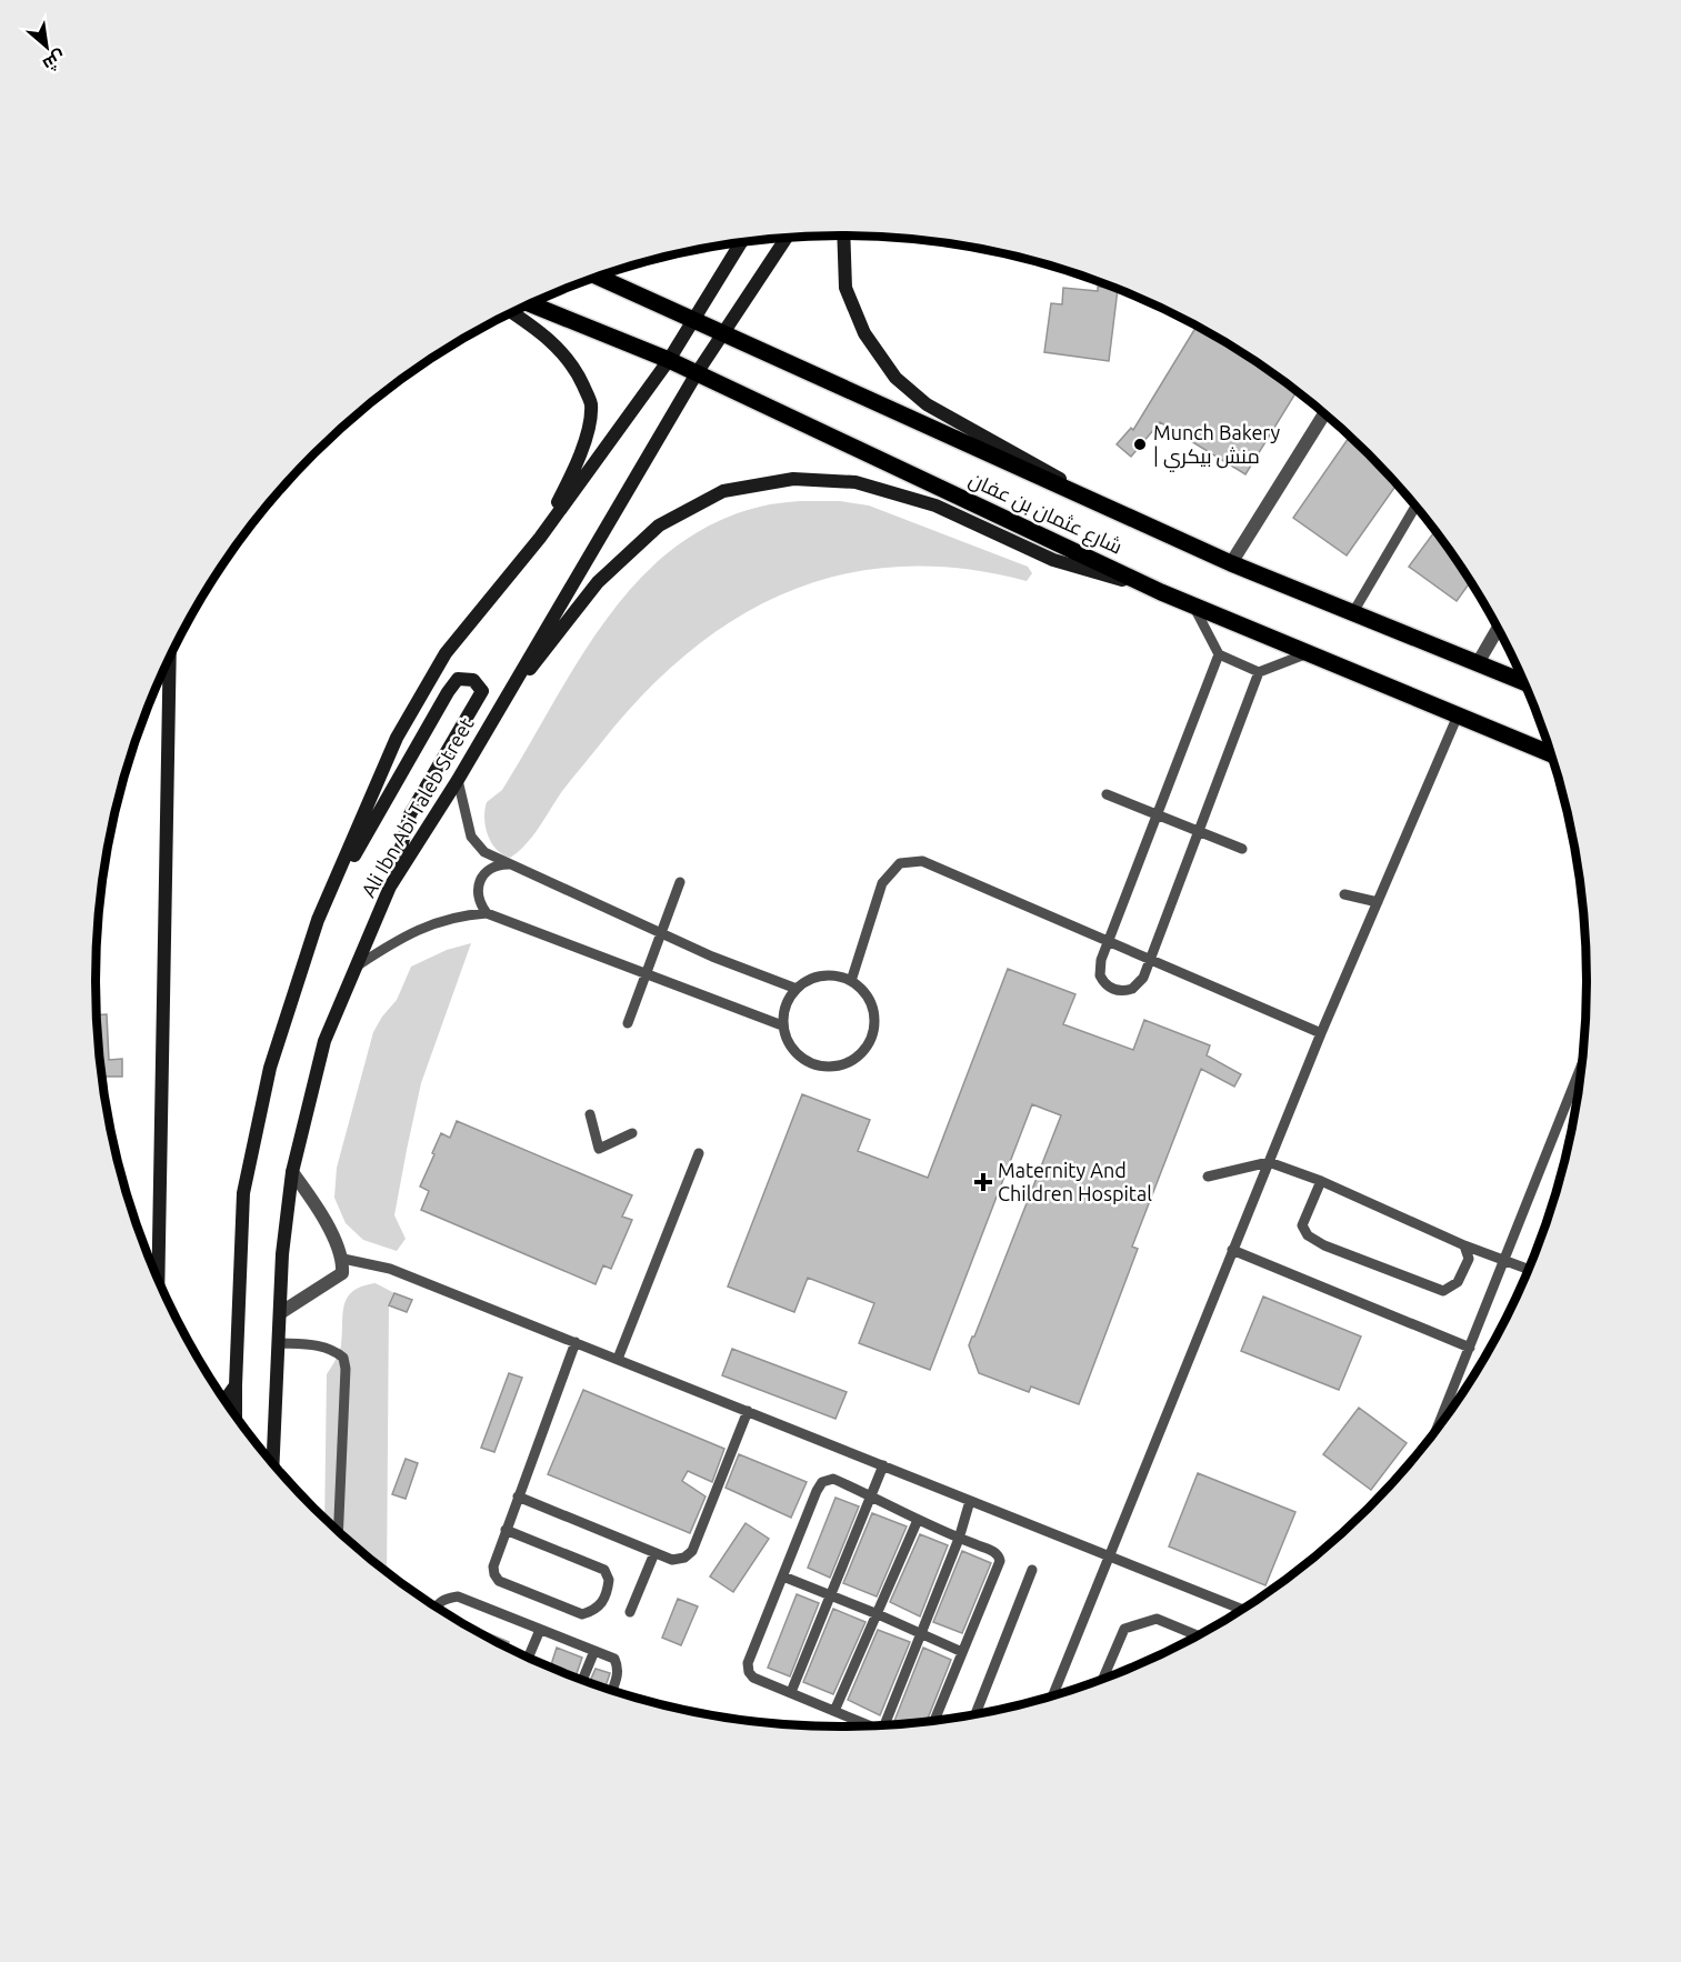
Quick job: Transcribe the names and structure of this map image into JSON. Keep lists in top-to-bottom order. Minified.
{"streets":{"main road":["شارع عثمان بن عفان"],"street":["Ali Ibn Abi Taleb Street"]},"crossings":[["شارع عثمان بن عفان","Ali Ibn Abi Taleb Street"]],"places":{"other":["Munch Bakery | منش بيكري"],"health":["Maternity And Children Hospital"]},"north":"bottom right"}
